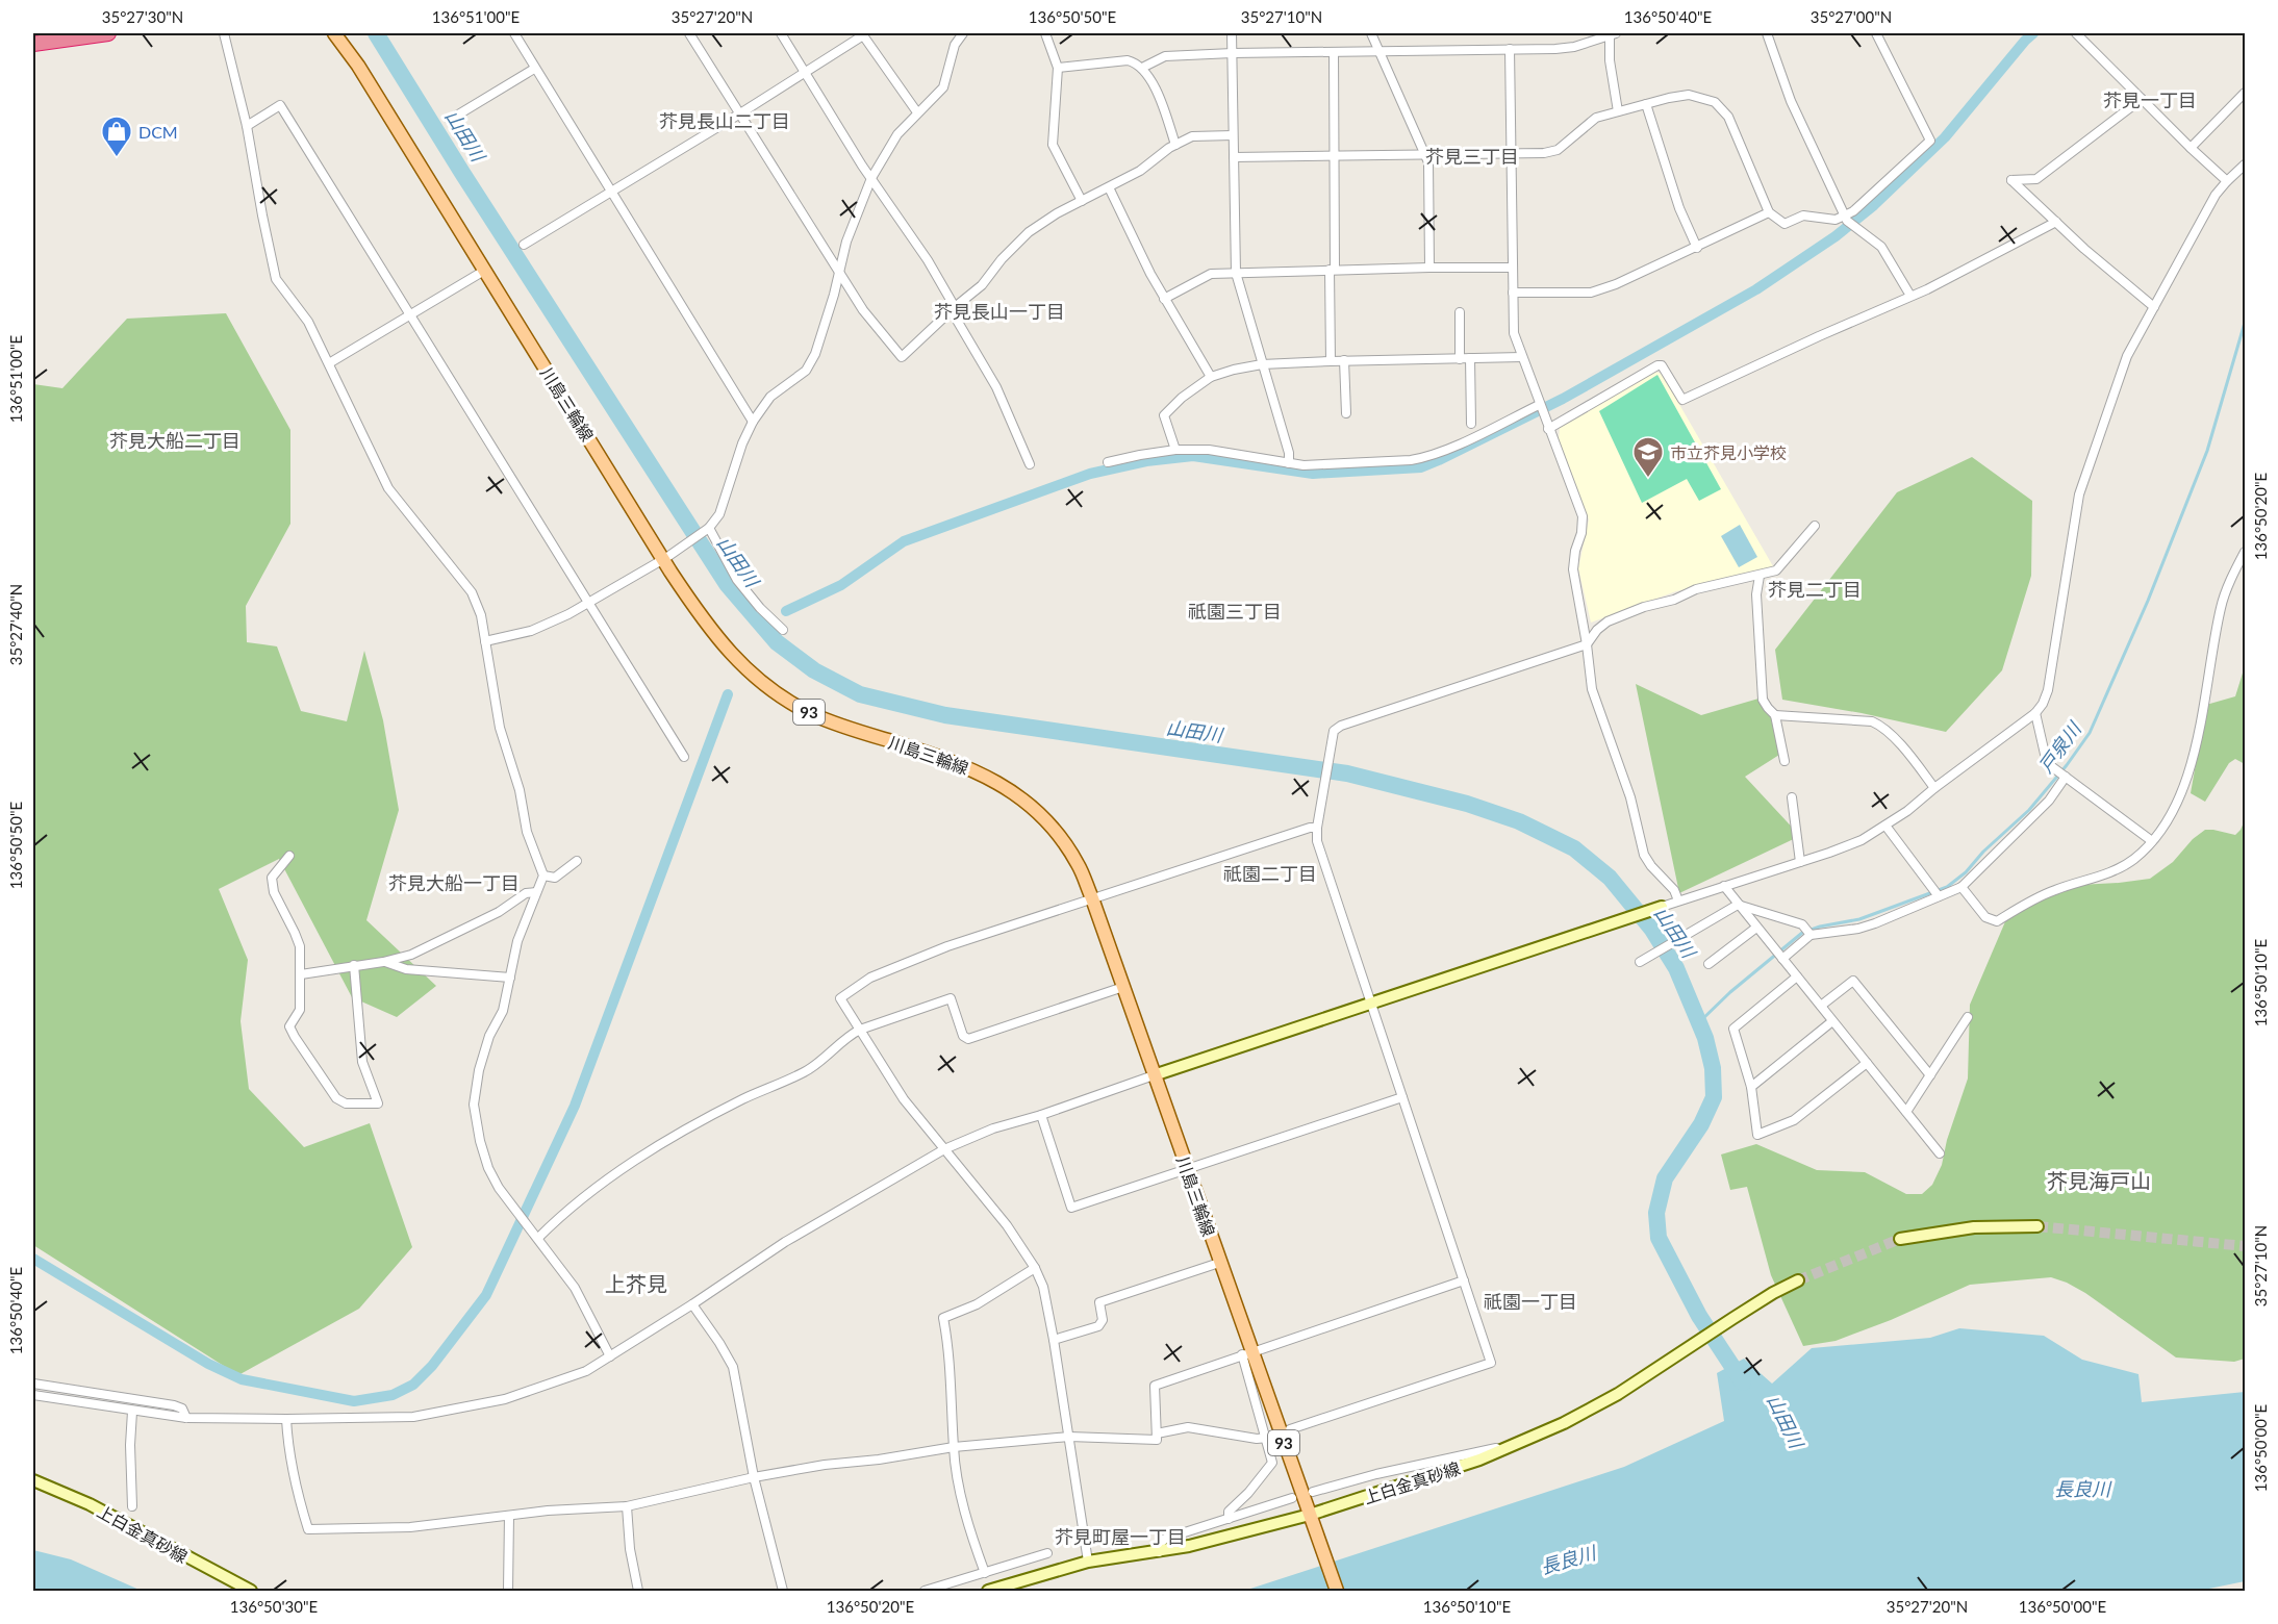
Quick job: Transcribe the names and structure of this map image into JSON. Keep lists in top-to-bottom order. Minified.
{"streets":{"main road":["川島三輪線","93","上白金真砂線"]},"crossings":[["川島三輪線","上白金真砂線"]],"districts":["芥見一丁目","芥見長山二丁目","芥見三丁目","芥見長山一丁目","芥見大船二丁目","芥見二丁目","祇園三丁目","祇園二丁目","芥見大船一丁目","芥見海戸山","上芥見","祇園一丁目","芥見町屋一丁目"],"water":["山田川","戸泉川","長良川"],"places":{"shop":["DCM"],"school or university":["市立芥見小学校"]},"coordinates":["35°27'30\"N","136°51'00\"E","35°27'20\"N","136°50'50\"E","35°27'10\"N","136°50'40\"E","35°27'00\"N","136°50'20\"E","35°27'40\"N","136°50'10\"E","136°50'00\"E","136°50'30\"E"]}
